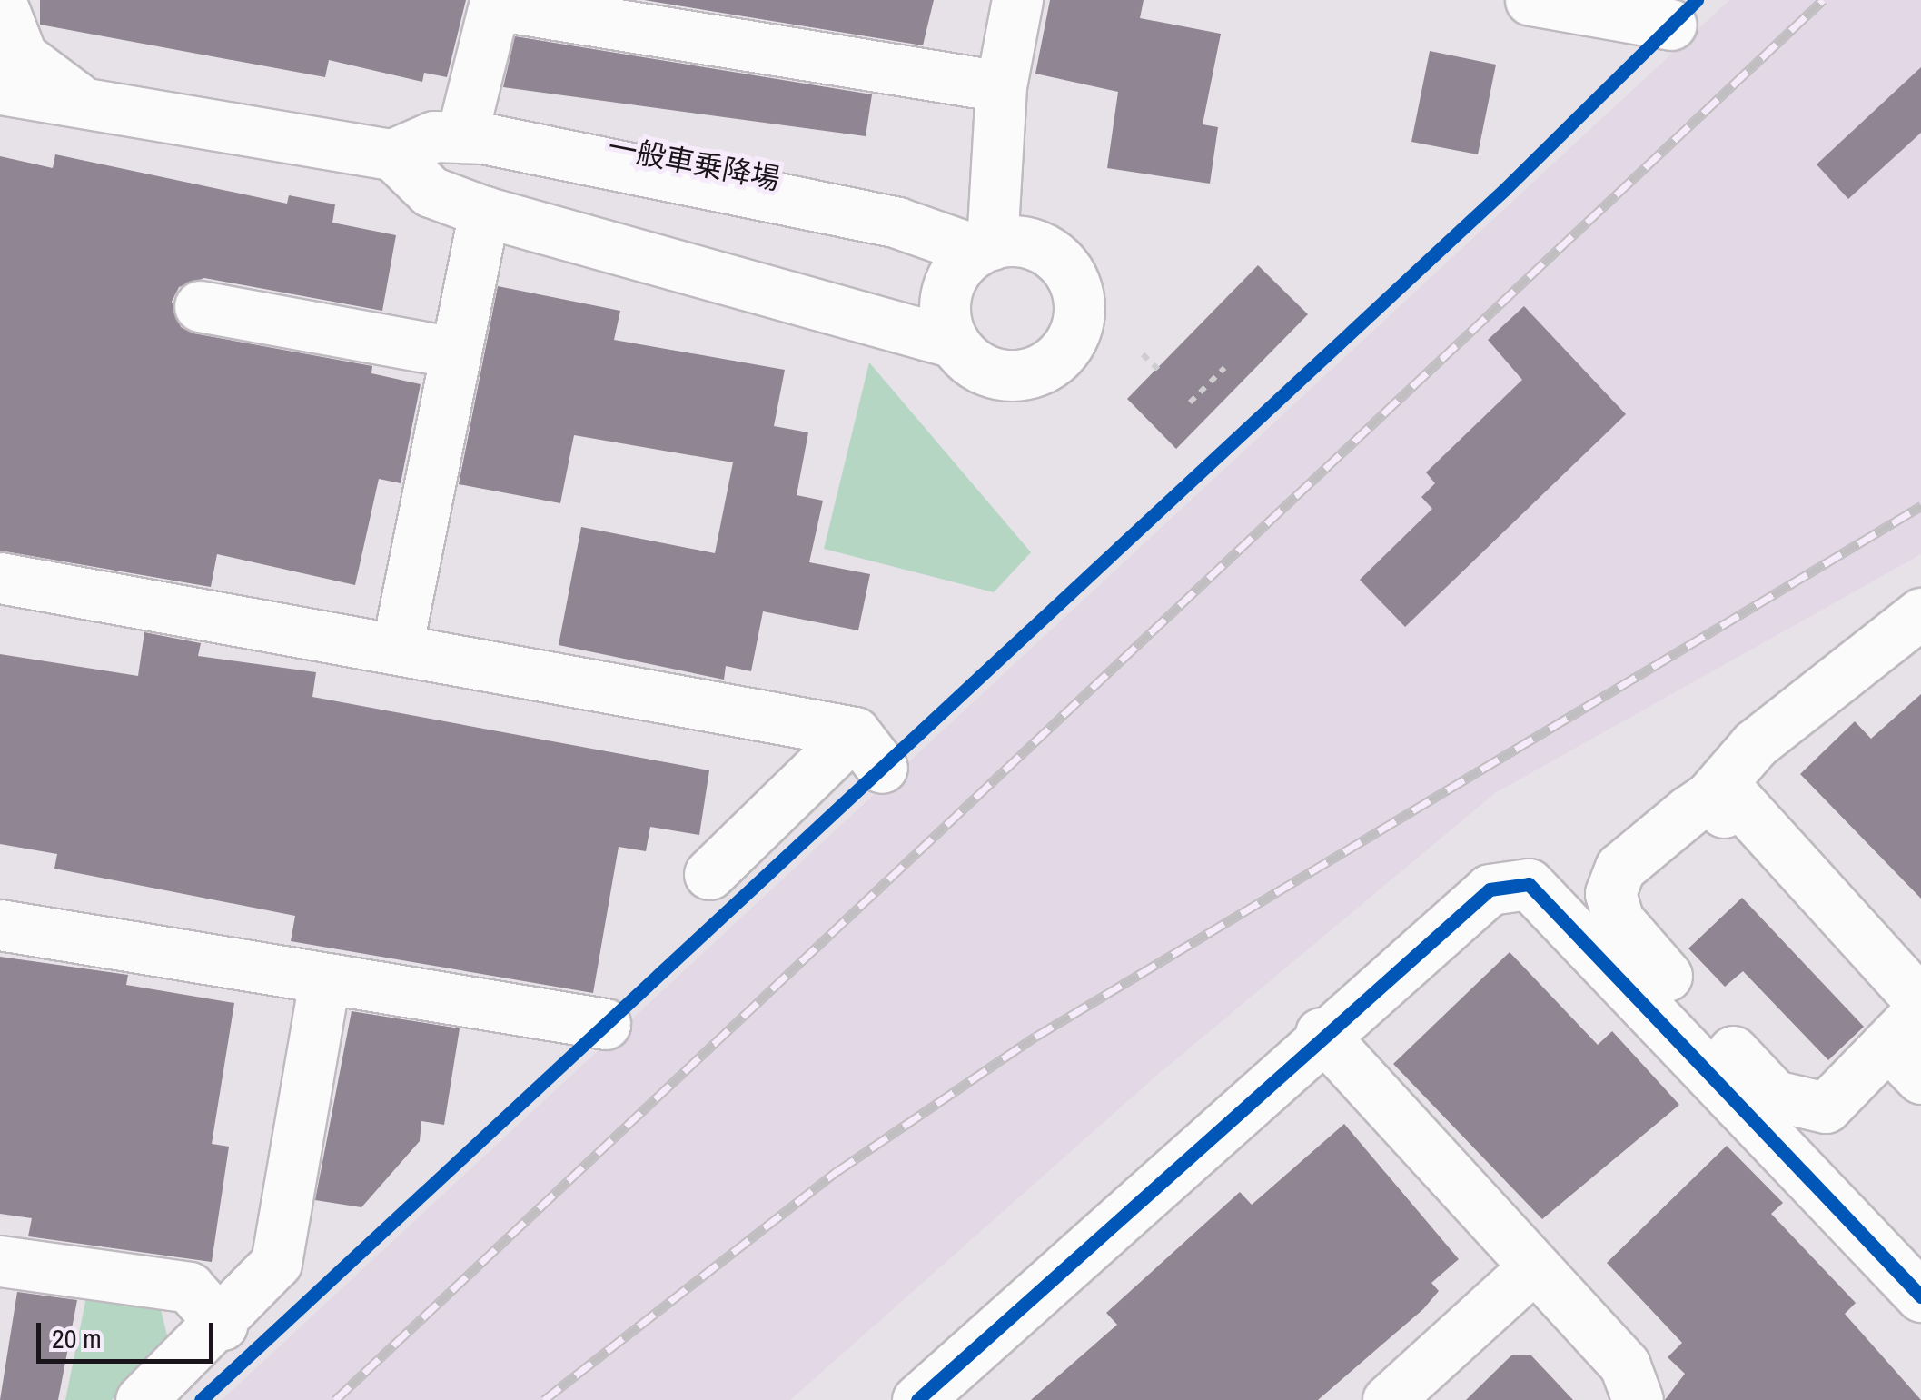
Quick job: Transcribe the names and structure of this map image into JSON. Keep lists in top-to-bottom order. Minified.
{"scale_bar":"20 m"}
